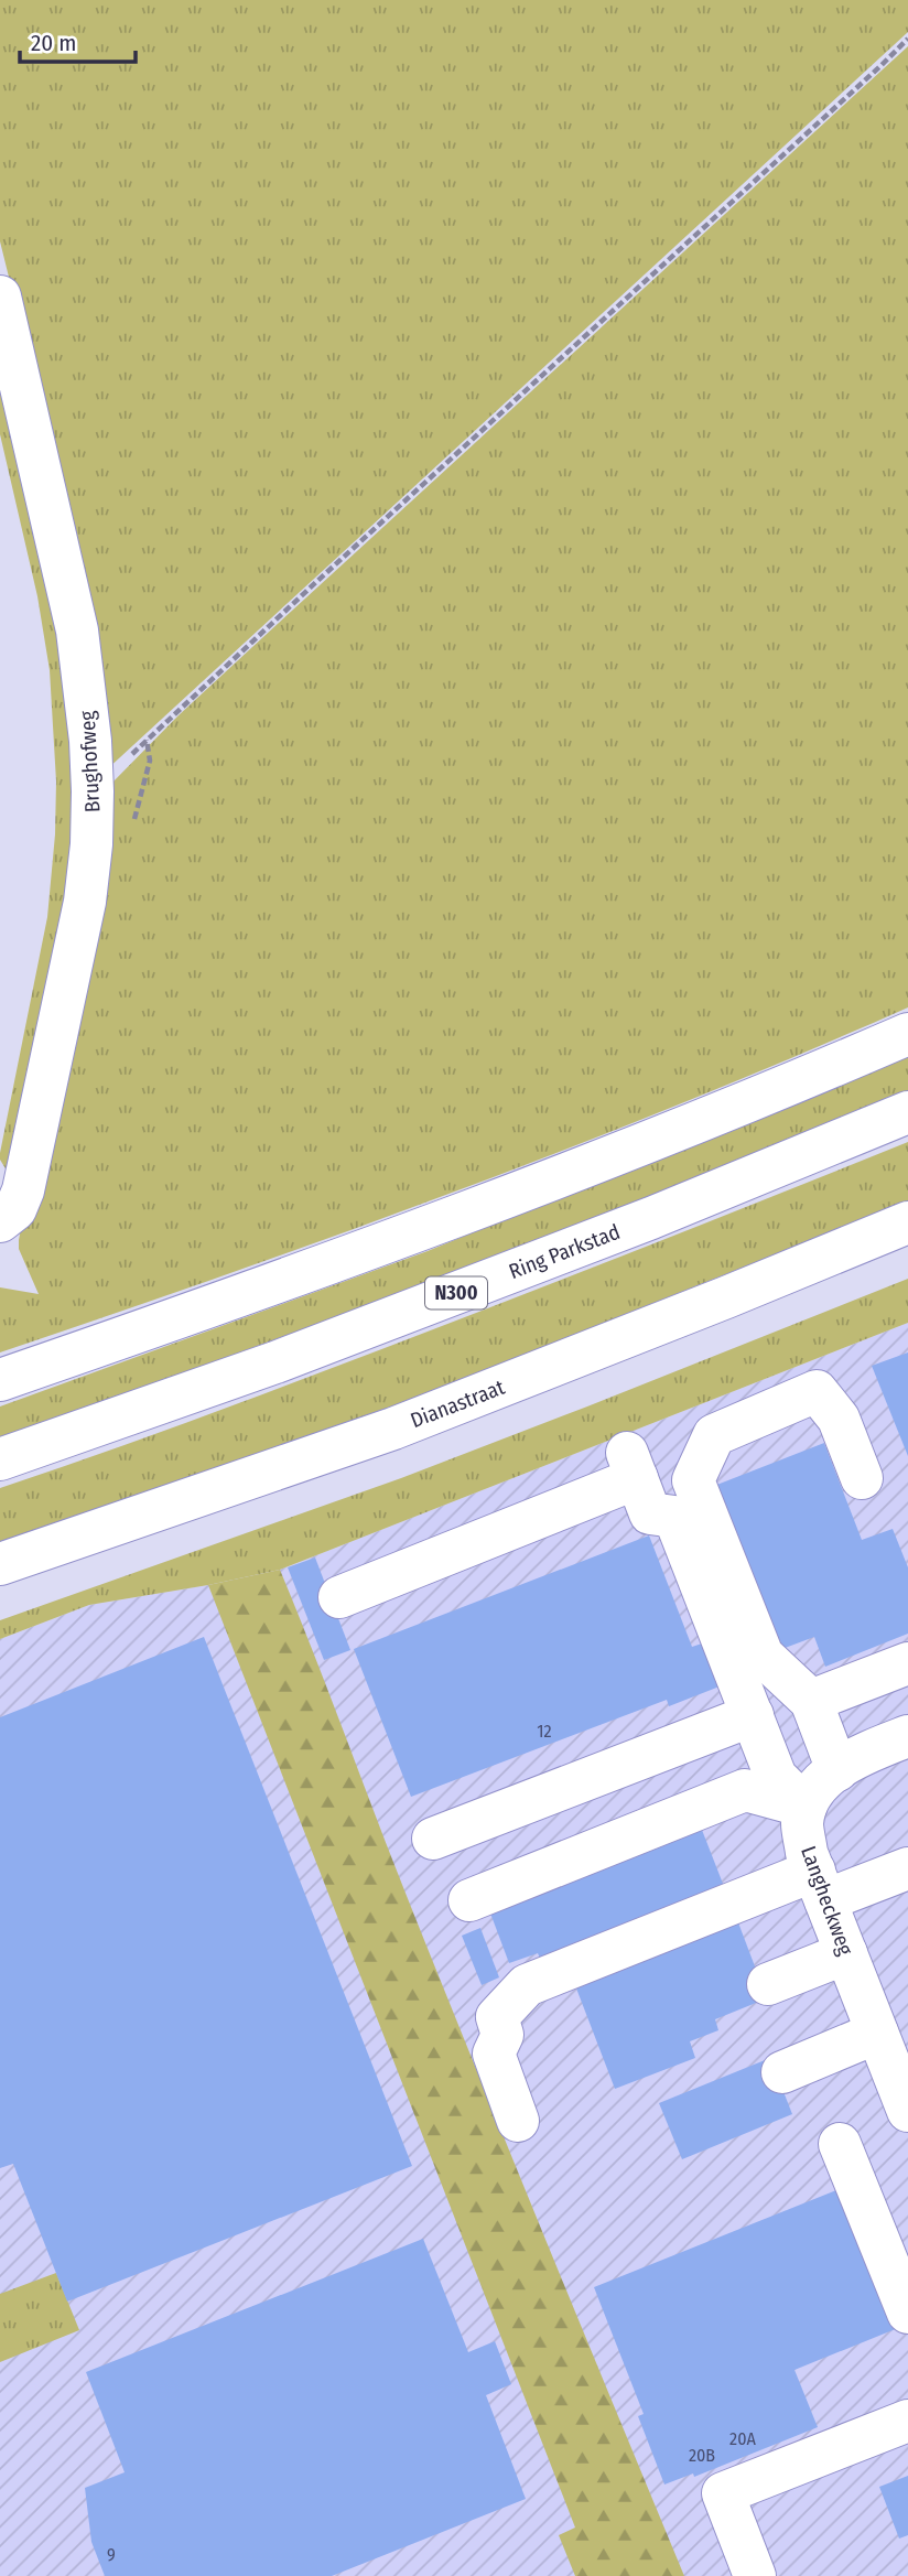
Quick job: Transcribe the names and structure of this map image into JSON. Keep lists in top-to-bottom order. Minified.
{"streets":{"main road":["Brughofweg","Ring Parkstad","N300","Dianastraat","Langheckweg"]},"house_numbers":["12","20A","20B","9"],"scale_bar":"20 m"}
